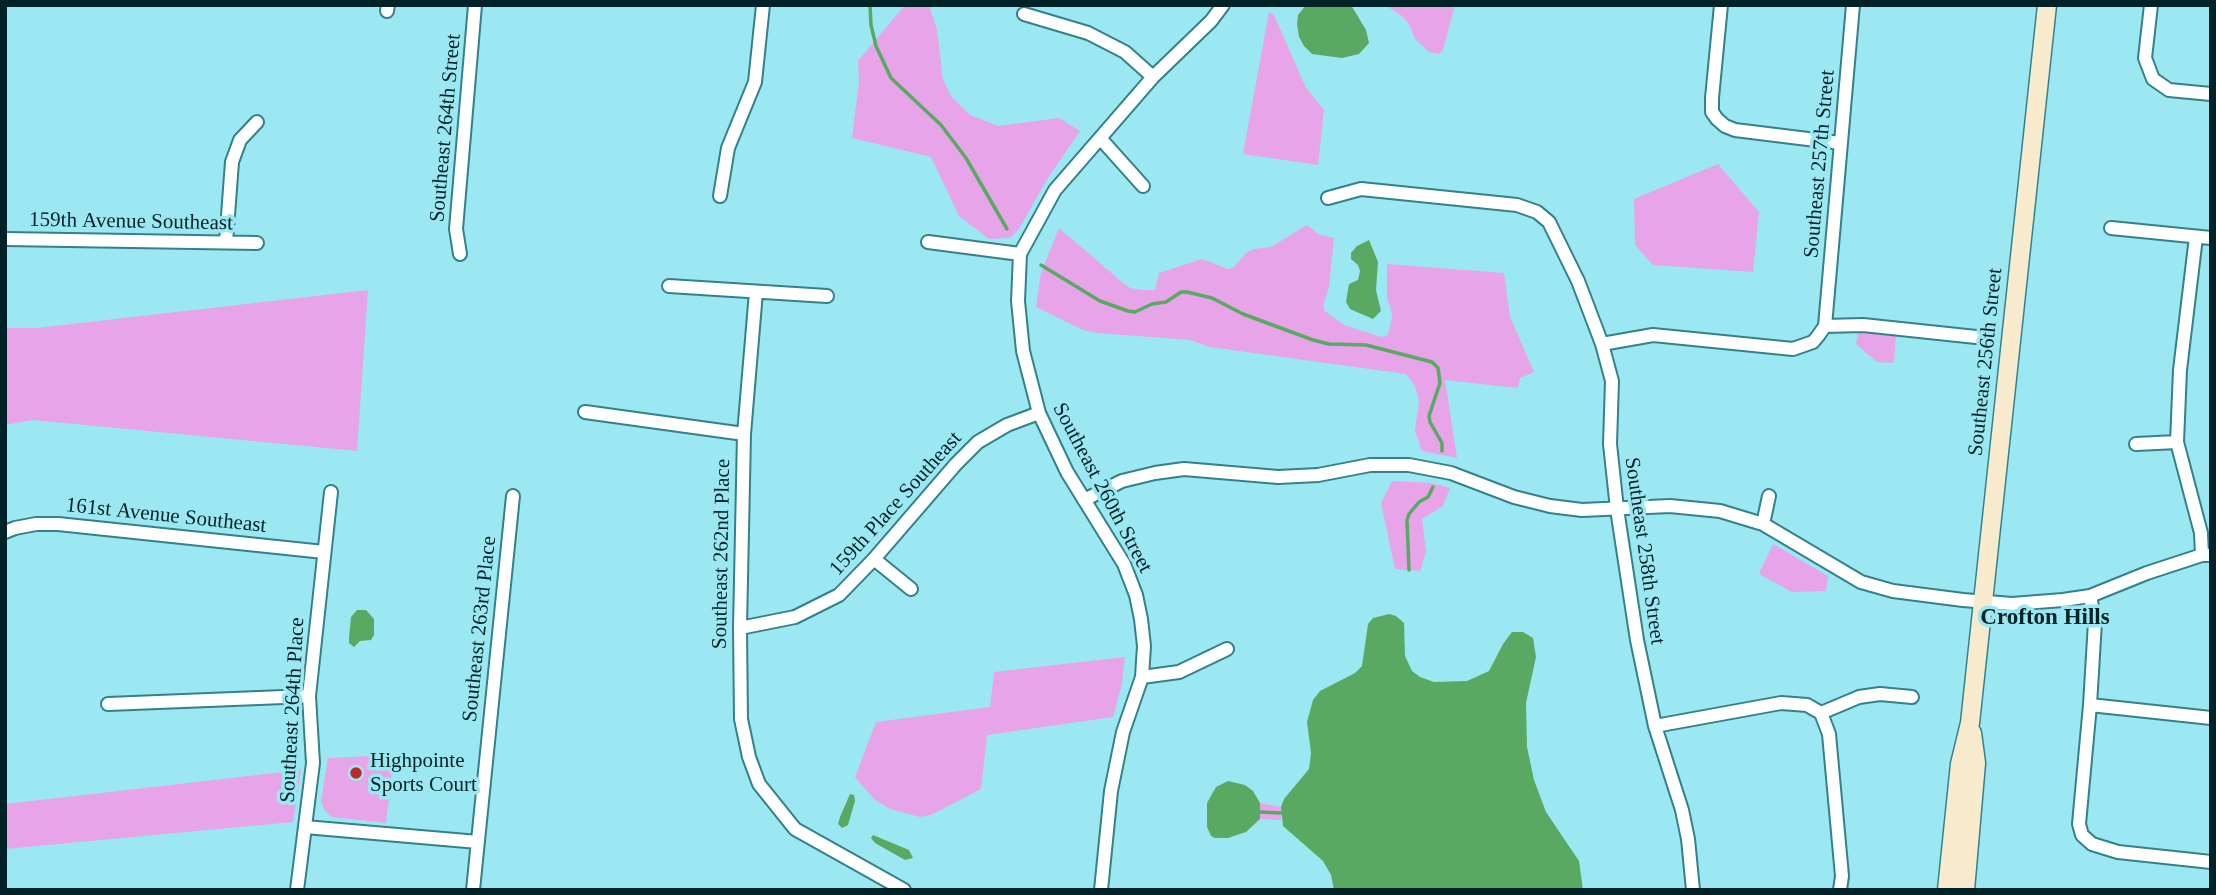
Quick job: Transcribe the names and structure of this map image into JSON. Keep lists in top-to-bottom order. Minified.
{"streets":{"main road":["Southeast 256th Street"],"street":["Southeast 264th Street","Southeast 257th Street","159th Avenue Southeast","Southeast 260th Street","159th Place Southeast","161st Avenue Southeast","Southeast 258th Street","Southeast 262nd Place","Southeast 263rd Place","Southeast 264th Place"]},"crossings":[["Southeast 260th Street","159th Place Southeast"],["159th Place Southeast","Southeast 262nd Place"],["161st Avenue Southeast","Southeast 264th Place"]],"districts":["Crofton Hills"],"places":["Highpointe Sports Court"]}
